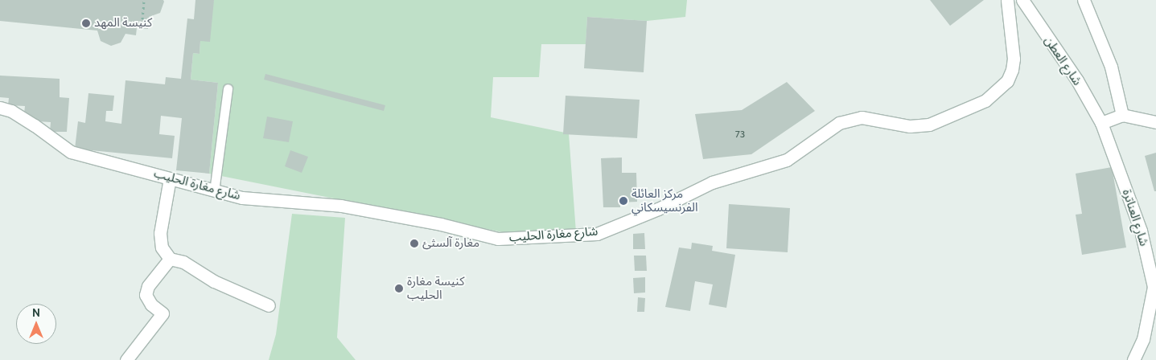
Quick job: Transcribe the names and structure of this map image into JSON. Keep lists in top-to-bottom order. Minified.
{"streets":{"street":["شارع العطن","شارع مغارة الحليب","شارع العناترة"]},"crossings":[["شارع العطن","شارع العناترة"]],"places":["كنيسة المهد","مركز العائلة الفرنسيسكاني","مغارة آلسثئ","كنيسة مغارة الحليب"],"house_numbers":["73"],"north":"top"}
